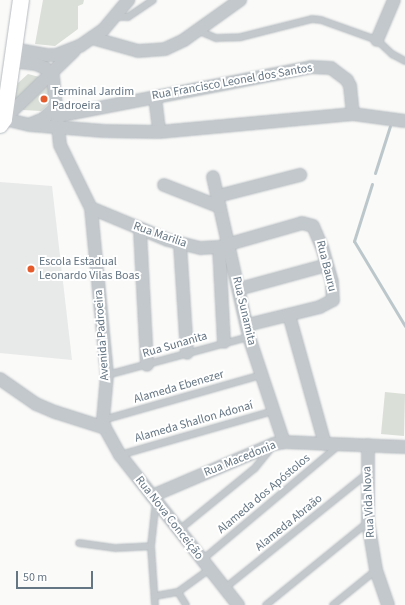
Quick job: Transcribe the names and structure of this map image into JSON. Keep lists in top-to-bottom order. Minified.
{"streets":{"street":["Rua Francisco Leonel dos Santos","Rua Marilia","Rua Bauru","Rua Sunamita","Avenida Padroeira","Rua Macedonia","Rua Vida Nova","Rua Nova Conceição"],"lane":["Rua Sunanita","Alameda Ebenezer","Alameda Shallon Adonaí","Alameda dos Apóstolos","Alameda Abraão"]},"crossings":[["Rua Francisco Leonel dos Santos","Avenida Padroeira"],["Rua Marilia","Rua Bauru"],["Rua Marilia","Rua Sunamita"],["Rua Marilia","Avenida Padroeira"],["Rua Bauru","Rua Sunamita"],["Rua Bauru","Rua Sunanita"],["Rua Sunamita","Rua Sunanita"],["Rua Sunamita","Alameda Ebenezer"],["Rua Sunamita","Alameda Shallon Adonaí"],["Rua Sunamita","Rua Macedonia"],["Avenida Padroeira","Rua Sunanita"],["Avenida Padroeira","Alameda Ebenezer"],["Avenida Padroeira","Rua Nova Conceição"],["Alameda Ebenezer","Rua Nova Conceição"],["Alameda Shallon Adonaí","Rua Nova Conceição"],["Rua Macedonia","Alameda dos Apóstolos"],["Rua Macedonia","Rua Vida Nova"],["Rua Macedonia","Rua Nova Conceição"],["Alameda dos Apóstolos","Rua Nova Conceição"],["Rua Vida Nova","Alameda Abraão"],["Rua Nova Conceição","Alameda Abraão"]],"places":["Terminal Jardim Padroeira","Escola Estadual Leonardo Vilas Boas"],"scale_bar":"50 m"}
